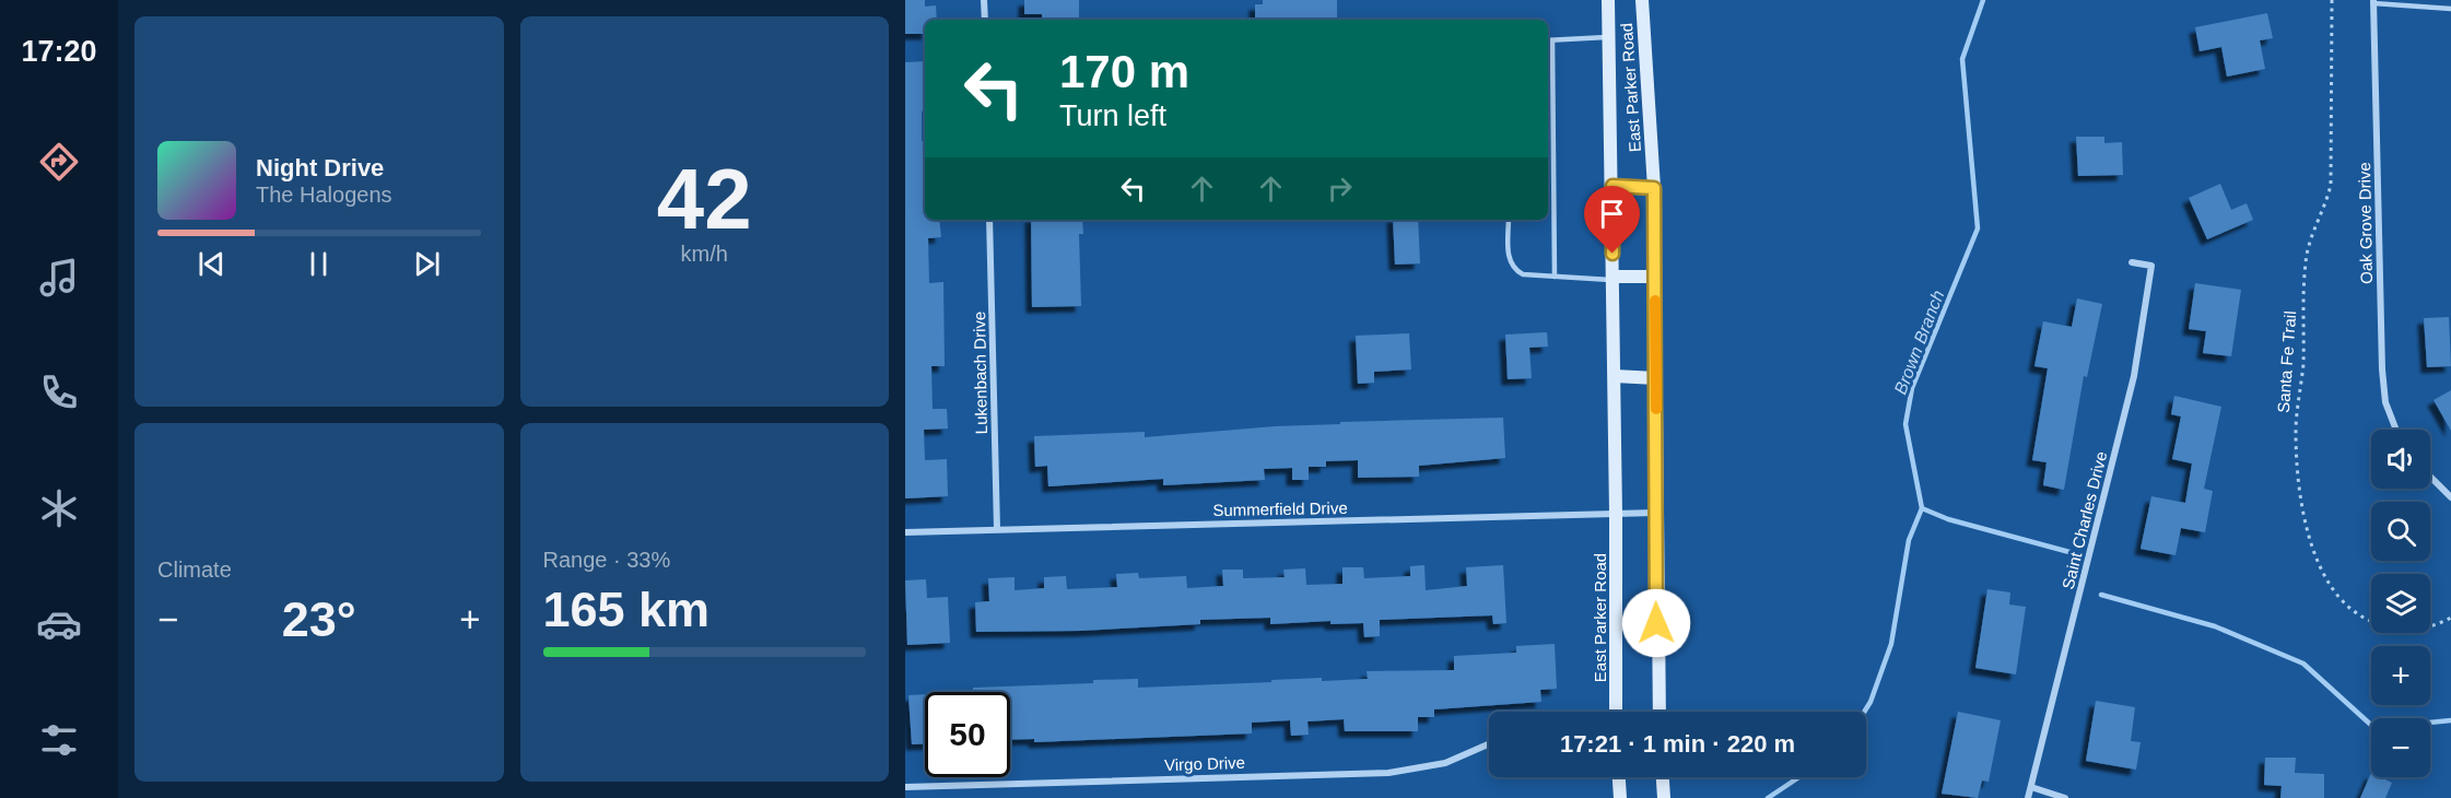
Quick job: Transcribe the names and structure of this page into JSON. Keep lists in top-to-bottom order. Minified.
{"streets":{"main road":["East Parker Road"],"street":["Oak Grove Drive","Lukenbach Drive","Summerfield Drive","Saint Charles Drive","Virgo Drive"],"path":["Santa Fe Trail"]},"crossings":[["East Parker Road","Summerfield Drive"],["Lukenbach Drive","Summerfield Drive"]],"water":["Brown Branch"],"page":{"tabs":"17:20","tile":[["42","km/h"],"Climate",["Range · 33%","165 km"]],"turn":["170 m","Turn left"],"song":["Night Drive","The Halogens"],"map_buttons":["+","−"],"heat":["−","23°","+"],"limit":"50","trip":"17:21 · 1 min · 220 m"}}
